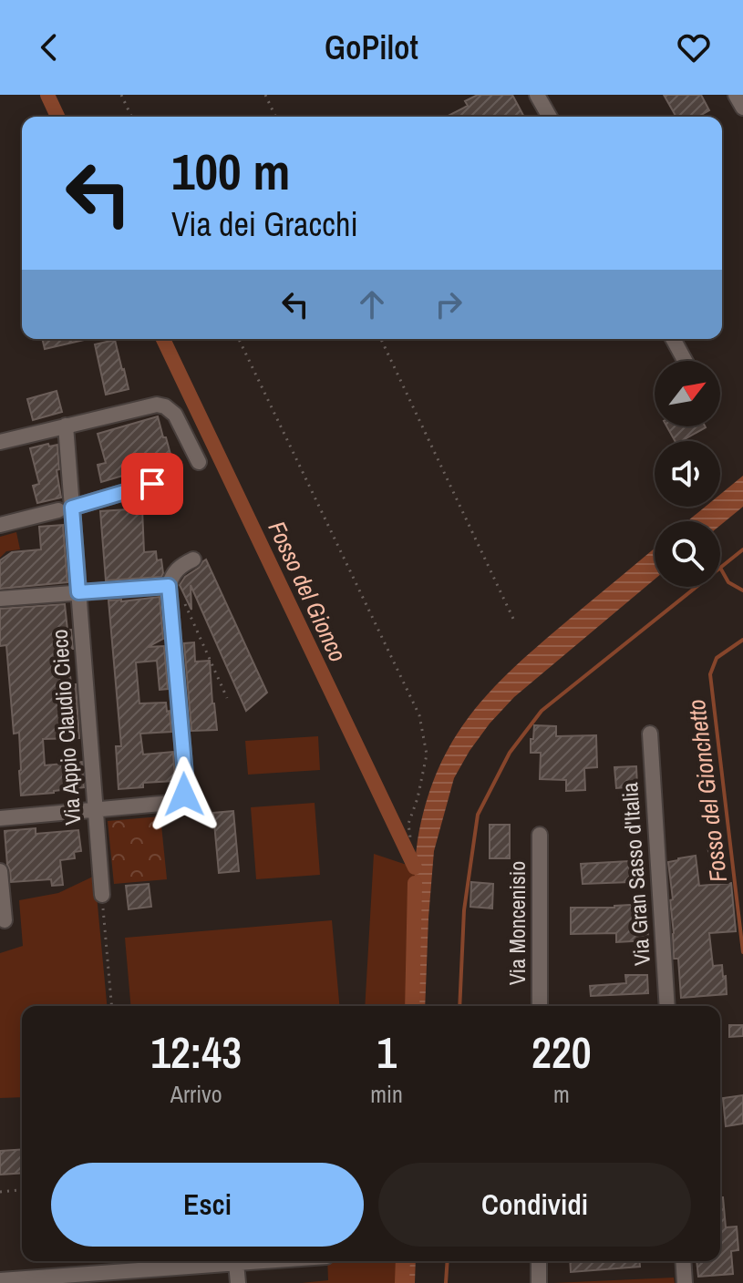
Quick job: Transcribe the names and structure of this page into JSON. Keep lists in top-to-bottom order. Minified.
{"streets":{"street":["Via Appio Claudio Cieco","Via Gran Sasso d'Italia","Via Moncenisio"]},"water":["Fosso del Gionco","Fosso del Gionchetto"],"north":"top right","page":{"header":"GoPilot","turn":["100 m","Via dei Gracchi"],"eta":["12:43","Arrivo","1","min","220","m"],"buttons":["Esci","Condividi"]}}
